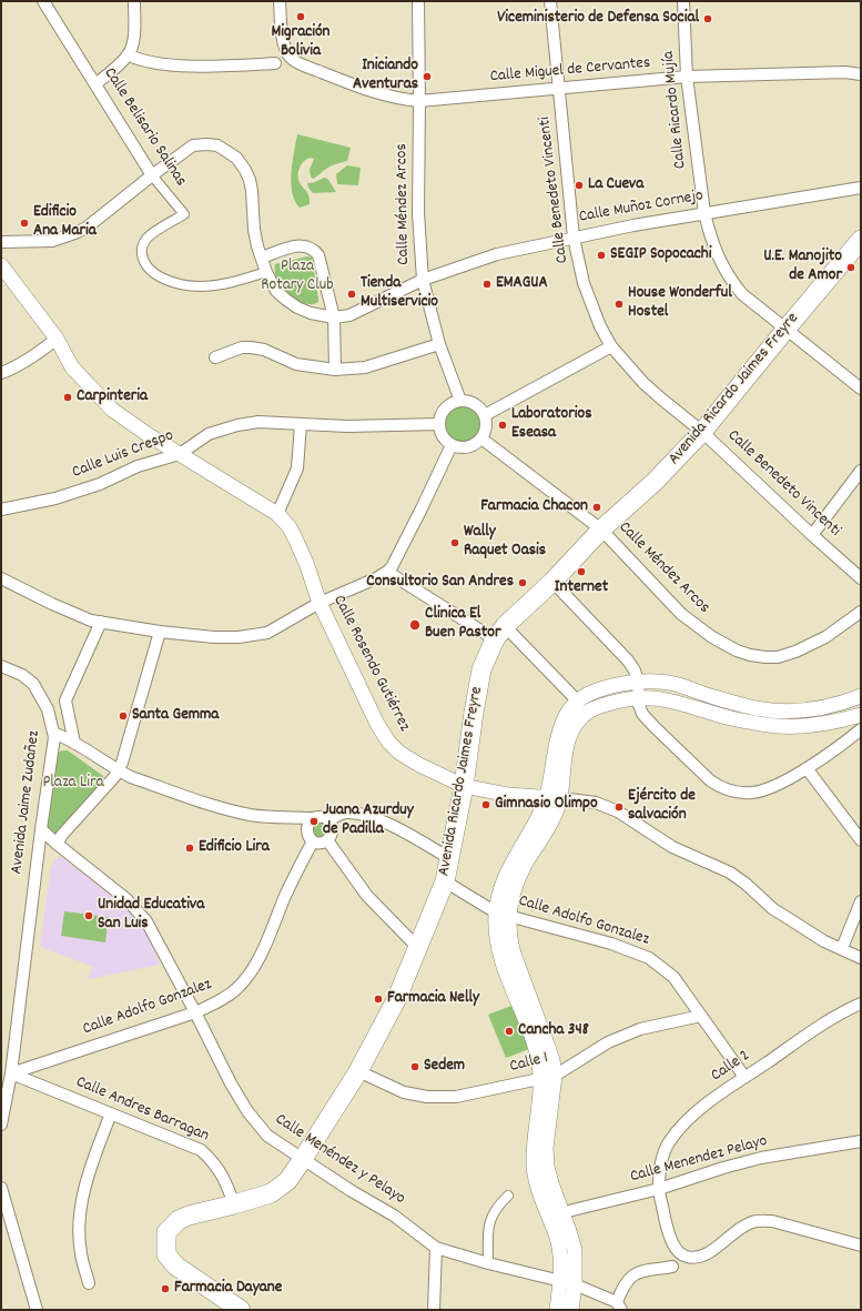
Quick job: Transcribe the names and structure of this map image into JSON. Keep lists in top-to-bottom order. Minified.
{"streets":{"main road":["Avenida Ricardo Jaimes Freyre"],"street":["Calle Miguel de Cervantes","Calle Ricardo Mujía","Calle Belisario Salinas","Calle Benedeto Vincenti","Calle Méndez Arcos","Calle Muñoz Cornejo","Calle Luis Crespo","Calle Rosendo Gutiérrez","Avenida Jaime Zudañez","Calle Adolfo Gonzalez","Calle 1","Calle 2","Calle Andres Barragan","Calle Menéndez y Pelayo","Calle Menendez Pelayo"]},"crossings":[["Calle Miguel de Cervantes","Calle Ricardo Mujía"],["Calle Miguel de Cervantes","Calle Benedeto Vincenti"],["Calle Miguel de Cervantes","Calle Méndez Arcos"],["Calle Ricardo Mujía","Calle Muñoz Cornejo"],["Calle Ricardo Mujía","Avenida Ricardo Jaimes Freyre"],["Calle Benedeto Vincenti","Calle Muñoz Cornejo"],["Calle Benedeto Vincenti","Avenida Ricardo Jaimes Freyre"],["Calle Méndez Arcos","Calle Muñoz Cornejo"],["Calle Méndez Arcos","Avenida Ricardo Jaimes Freyre"],["Calle Méndez Arcos","Calle Luis Crespo"],["Avenida Ricardo Jaimes Freyre","Calle Rosendo Gutiérrez"],["Avenida Ricardo Jaimes Freyre","Calle Adolfo Gonzalez"],["Avenida Ricardo Jaimes Freyre","Calle 1"],["Avenida Ricardo Jaimes Freyre","Calle Andres Barragan"],["Avenida Ricardo Jaimes Freyre","Calle Menéndez y Pelayo"],["Calle Luis Crespo","Calle Rosendo Gutiérrez"],["Avenida Jaime Zudañez","Calle Adolfo Gonzalez"],["Avenida Jaime Zudañez","Calle Andres Barragan"],["Avenida Jaime Zudañez","Calle Menéndez y Pelayo"],["Calle Adolfo Gonzalez","Calle 1"],["Calle Adolfo Gonzalez","Calle 2"],["Calle Adolfo Gonzalez","Calle Andres Barragan"],["Calle Adolfo Gonzalez","Calle Menéndez y Pelayo"],["Calle 2","Calle Menendez Pelayo"]],"parks":["Plaza Rotary Club","Plaza Lira"],"places":["Migración Bolivia","Viceministerio de Defensa Social","Iniciando Aventuras","La Cueva","Edificio Ana Maria","SEGIP Sopocachi","U.E. Manojito de Amor","EMAGUA","Tienda Multiservicio","House Wonderful Hostel","Carpinteria","Laboratorios Eseasa","Farmacia Chacon","Wally Raquet Oasis","Internet","Consultorio San Andres","Clinica El Buen Pastor","Santa Gemma","Gimnasio Olimpo","Ejército de salvación","Juana Azurduy de Padilla","Edificio Lira","Unidad Educativa San Luis","Farmacia Nelly","Cancha 348","Sedem","Farmacia Dayane"]}
